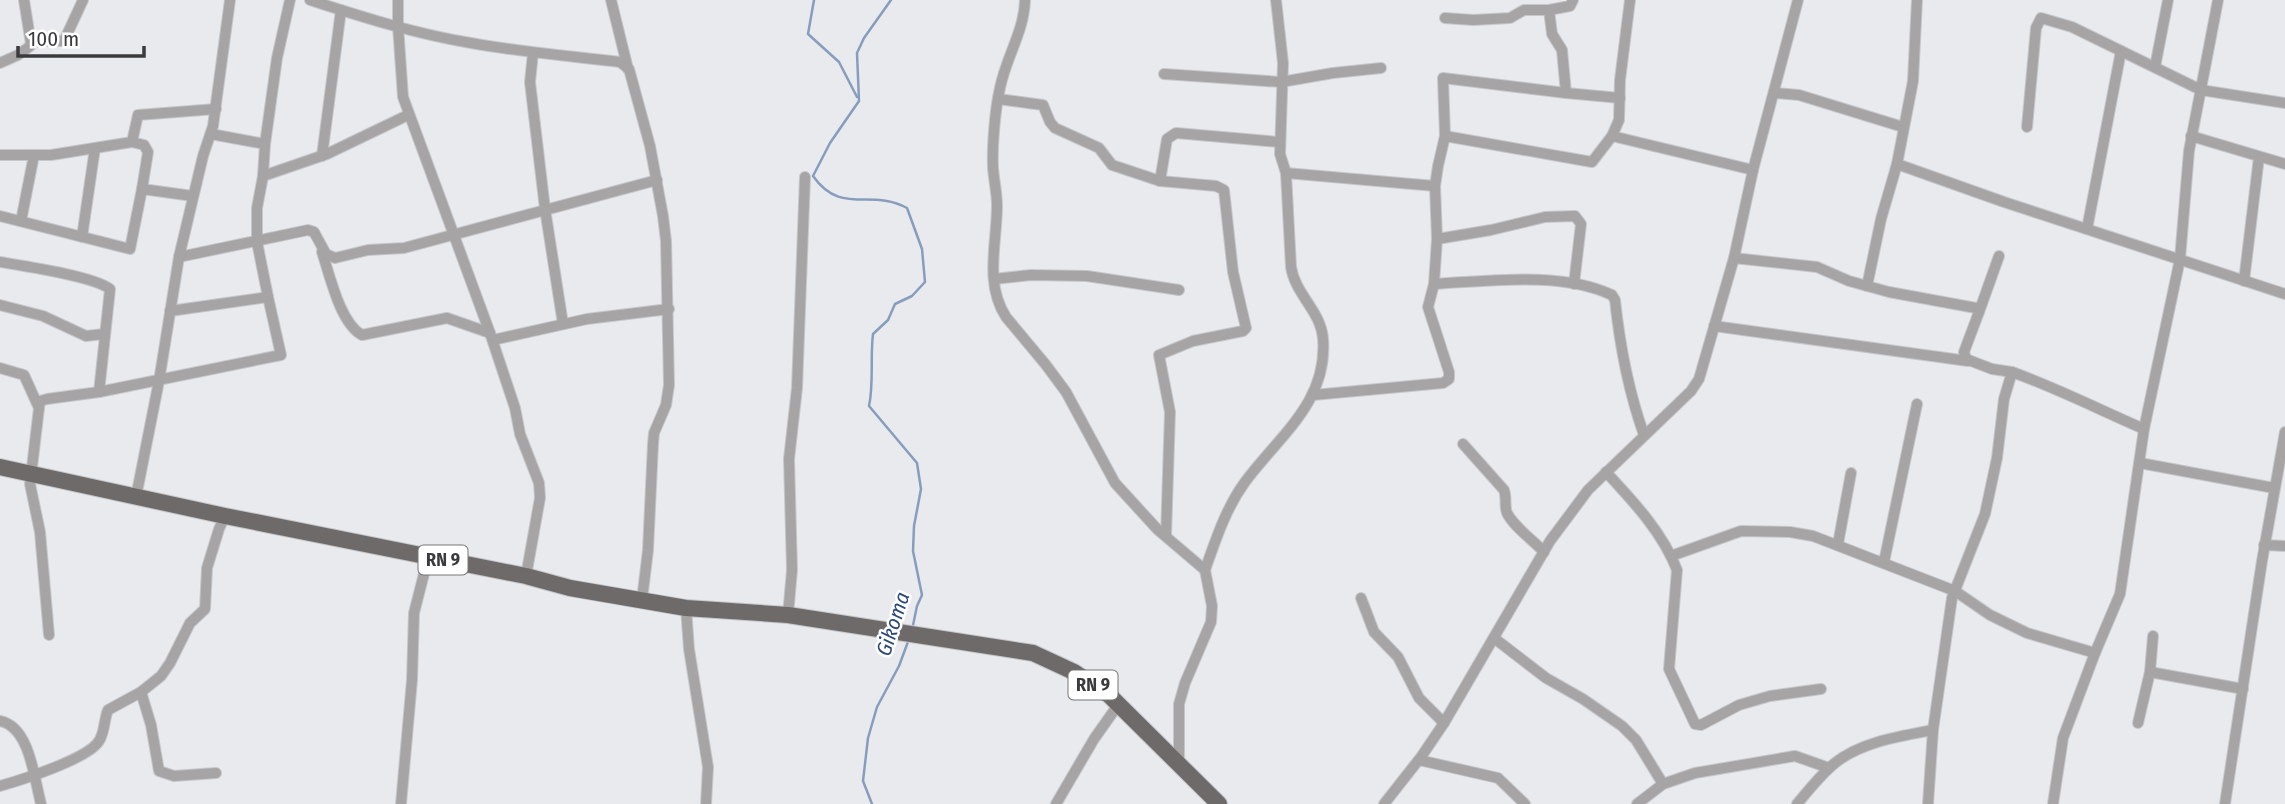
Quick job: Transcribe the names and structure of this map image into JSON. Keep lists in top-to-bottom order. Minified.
{"streets":{"main road":["RN 9"]},"water":["Gikoma"],"scale_bar":"100 m"}
